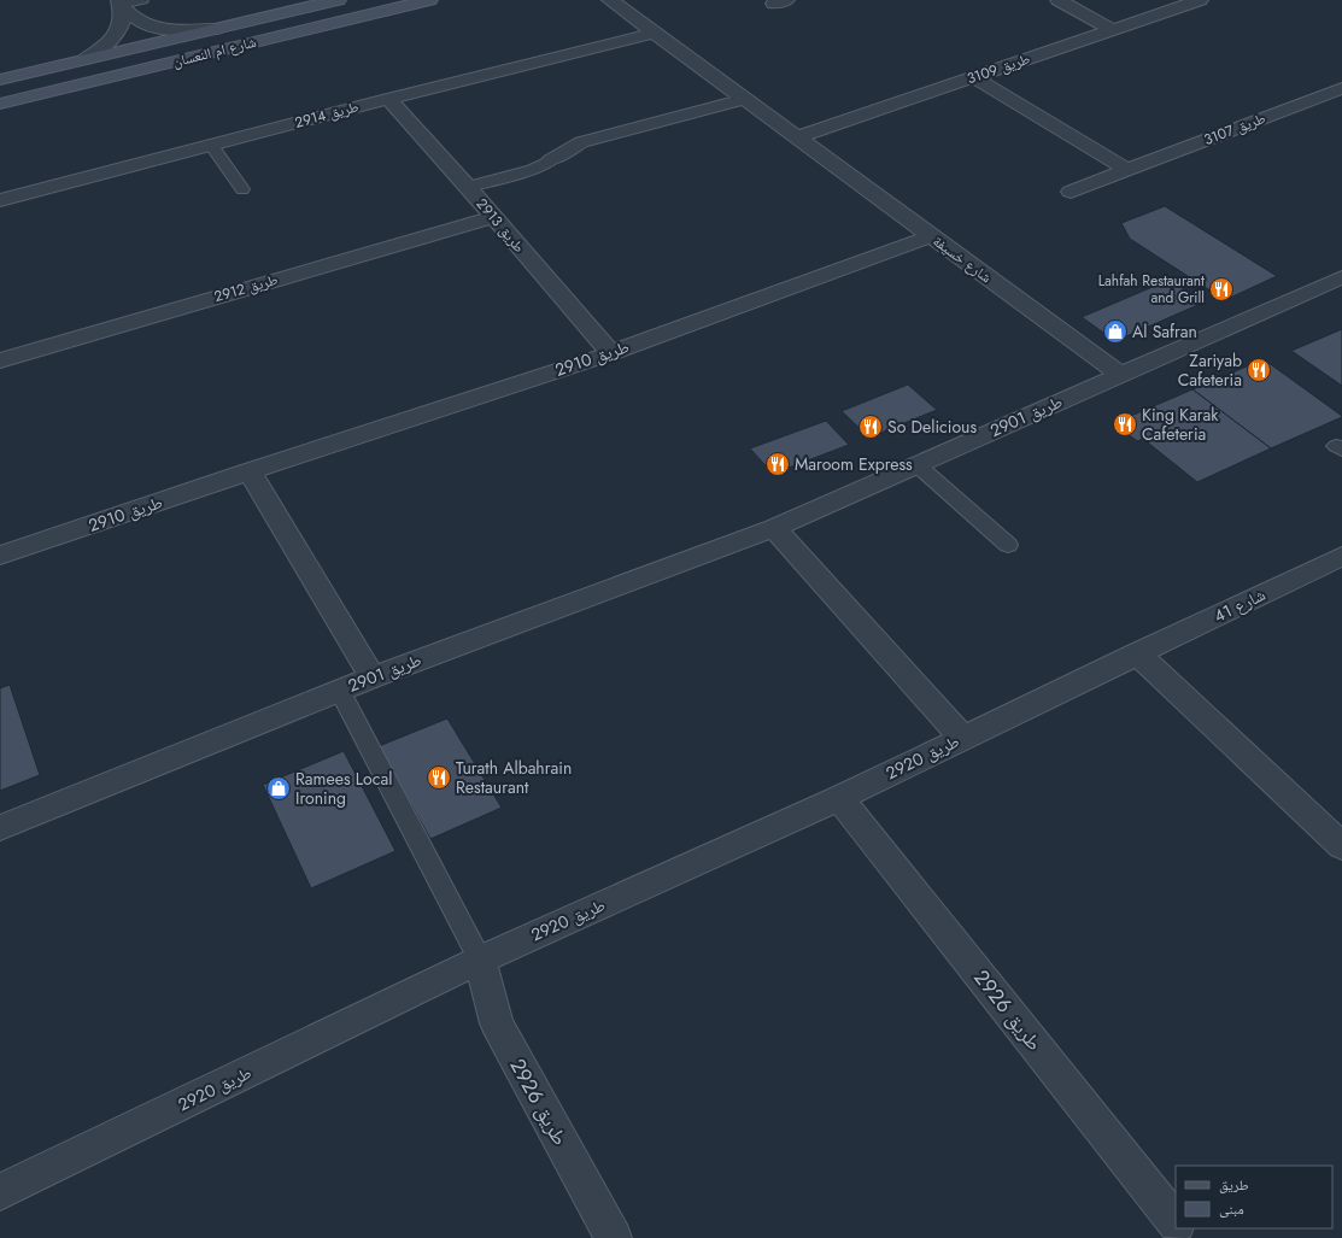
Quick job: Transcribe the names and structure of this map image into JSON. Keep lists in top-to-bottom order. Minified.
{"streets":{"main road":["شارع ام النعسان"],"street":["طريق 3109","طريق 2914","طريق 3107","طريق 2913","شارع خسيفة","طريق 2912","طريق 2910","طريق 2901","شارع 41","طريق 2920","طريق 2926"]},"crossings":[["طريق 3109","شارع خسيفة"],["طريق 2914","طريق 2913"],["طريق 2914","شارع خسيفة"],["طريق 2913","طريق 2912"],["طريق 2913","طريق 2910"],["شارع خسيفة","طريق 2910"],["شارع خسيفة","طريق 2901"],["شارع 41","طريق 2920"],["طريق 2920","طريق 2926"]],"places":{"restaurant":["Lahfah Restaurant and Grill","Zariyab Cafeteria","King Karak Cafeteria","So Delicious","Maroom Express","Turath Albahrain Restaurant"],"shop":["Al Safran","Ramees Local Ironing"]},"legend":["طريق","مبنى"]}
